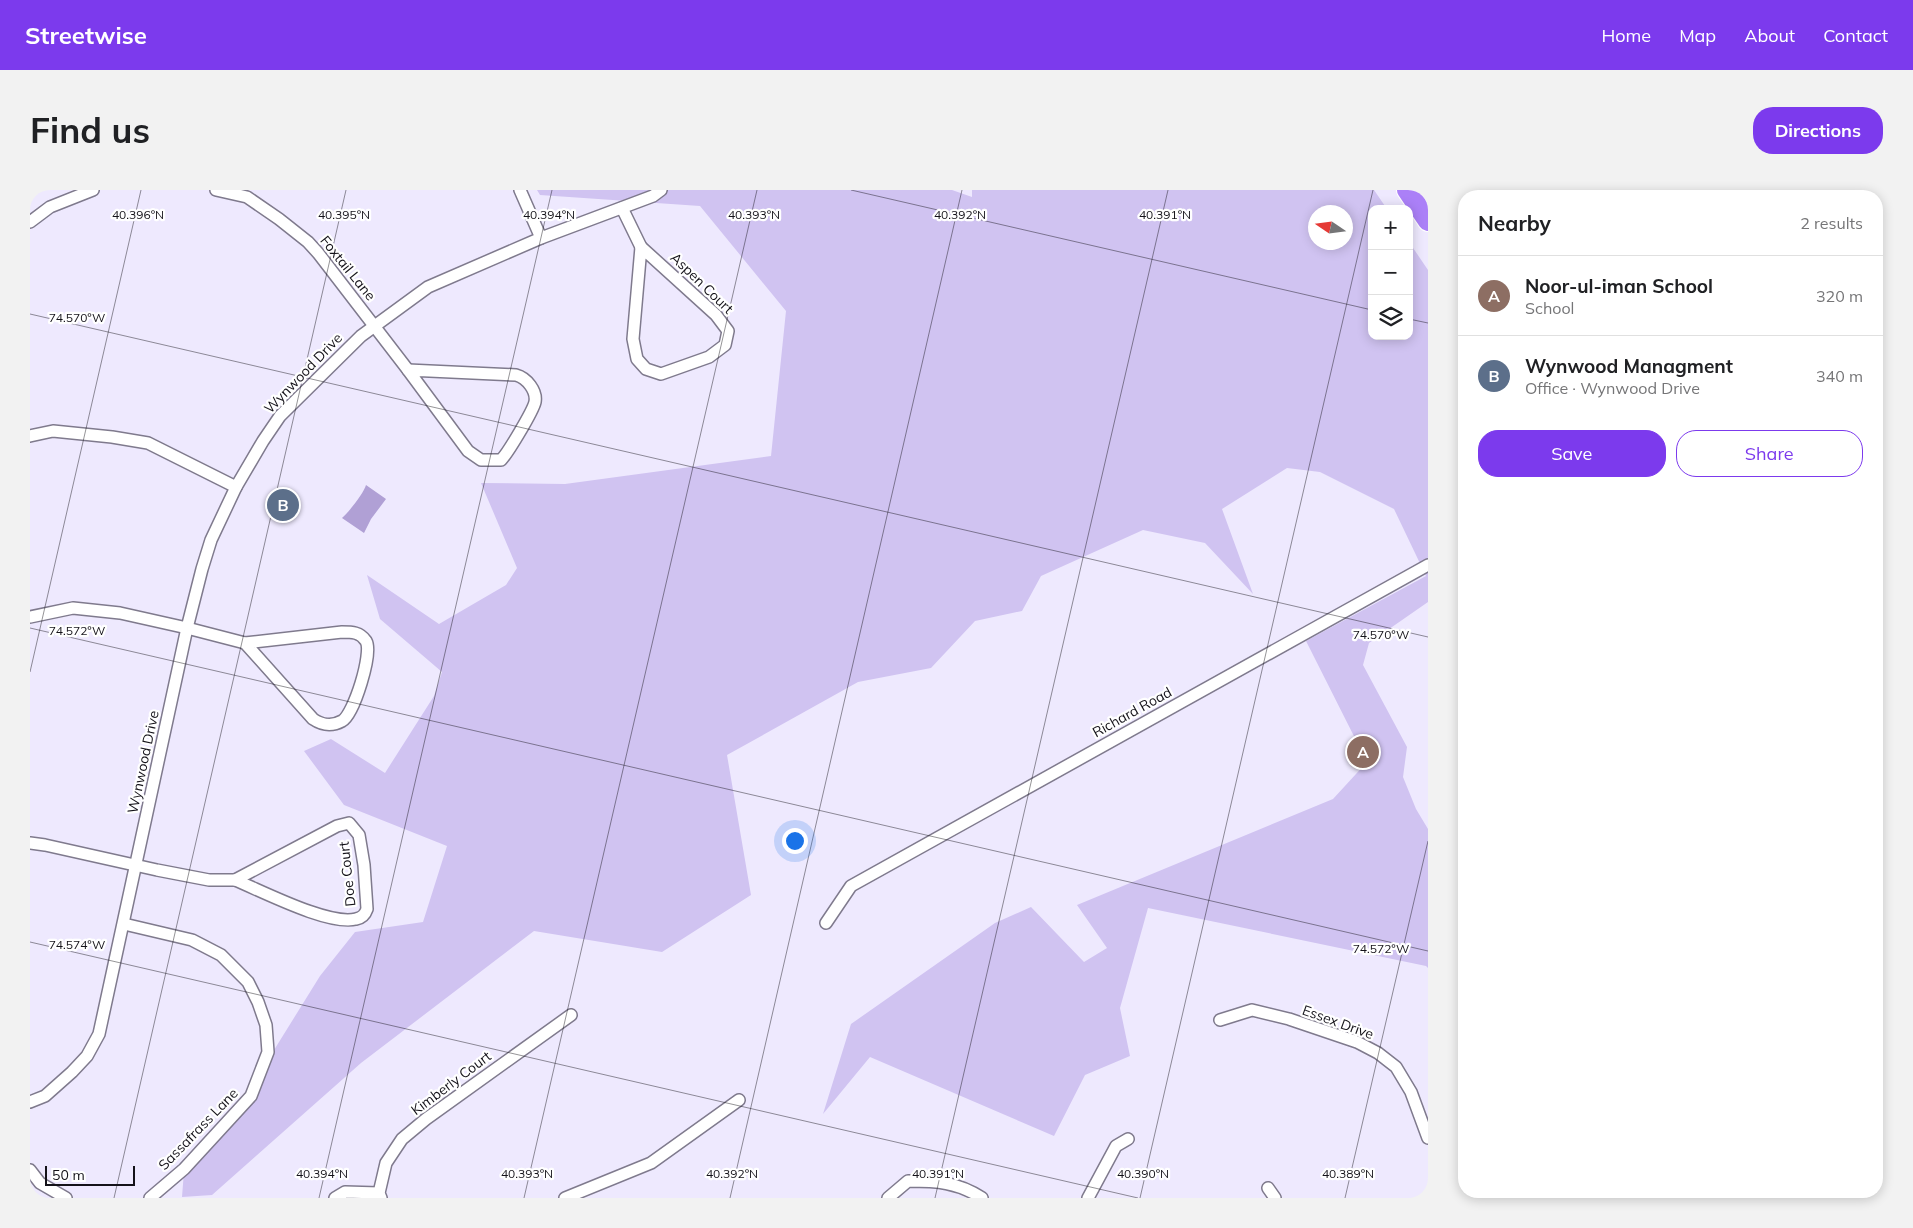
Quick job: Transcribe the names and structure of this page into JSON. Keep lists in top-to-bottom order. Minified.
{"streets":{"street":["Foxtail Lane","Aspen Court","Wynwood Drive","Richard Road","Doe Court","Essex Drive","Kimberly Court","Sassafrass Lane"]},"crossings":[["Foxtail Lane","Wynwood Drive"],["Aspen Court","Wynwood Drive"],["Wynwood Drive","Doe Court"],["Wynwood Drive","Sassafrass Lane"]],"scale_bar":"50 m","north":"left","page":{"header":"Streetwise","nav":["Home","Map","About","Contact"],"buttons":["Directions",["Save","Share"]],"title":"Find us","heading":["Nearby","2 results"],"map_buttons":["+","−"],"list":[{"mark":"A","name":"Noor-ul-iman School","note":"School","value":"320 m"},{"mark":"B","name":"Wynwood Managment","note":"Office · Wynwood Drive","value":"340 m"}],"pins":["B","A"],"scale":"50 m"},"coordinates":["40.396°N","40.395°N","40.394°N","40.392°N","40.391°N","40.393°N","74.570°W","74.572°W","74.574°W","40.390°N","40.389°N"]}
